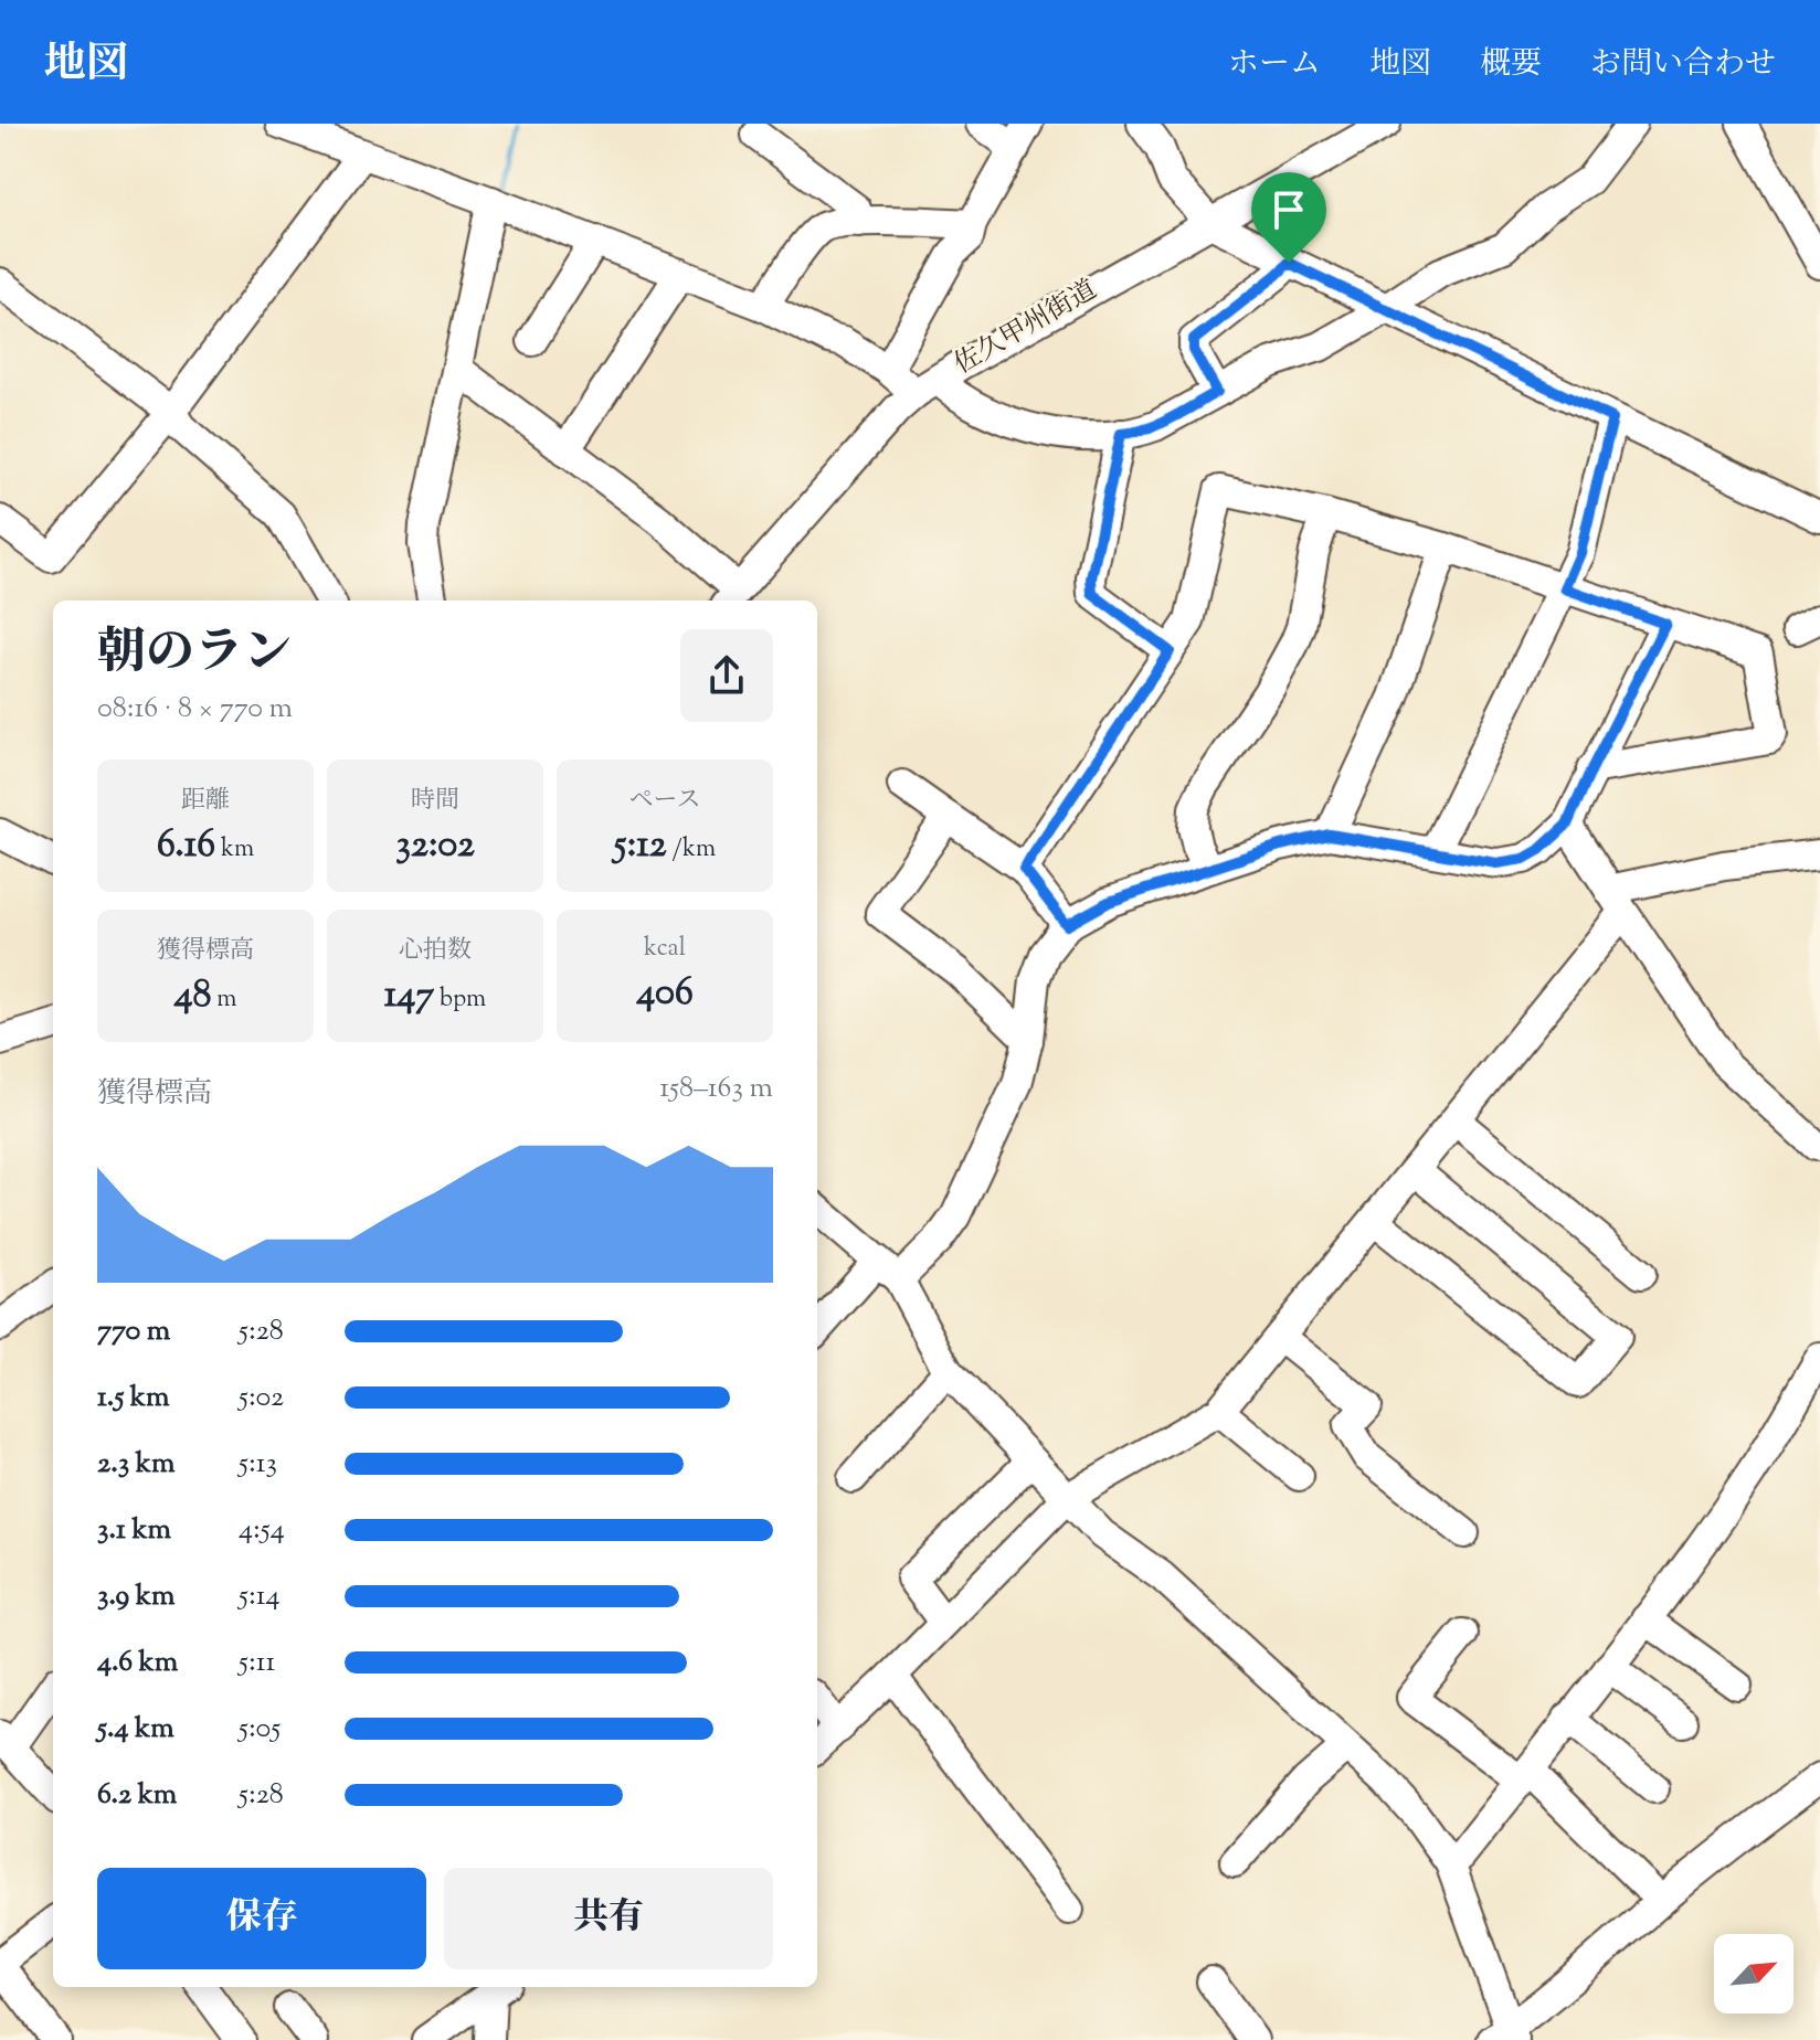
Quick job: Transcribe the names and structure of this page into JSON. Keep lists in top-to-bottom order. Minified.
{"streets":{"street":["佐久甲州街道"]},"north":"top right","page":{"header":"地図","nav":["ホーム","地図","概要","お問い合わせ"],"heading":["朝のラン","08:16 · 8 × 770 m"],"stats":[["距離","6.16 km"],["時間","32:02"],["ペース","5:12 /km"],["獲得標高","48 m"],["心拍数","147 bpm"],["kcal","406"]],"chart":["獲得標高","158–163 m"],"list":[{"name":"770 m","note":"5:28"},{"name":"1.5 km","note":"5:02"},{"name":"2.3 km","note":"5:13"},{"name":"3.1 km","note":"4:54"},{"name":"3.9 km","note":"5:14"},{"name":"4.6 km","note":"5:11"},{"name":"5.4 km","note":"5:05"},{"name":"6.2 km","note":"5:28"}],"buttons":["保存","共有"]}}
